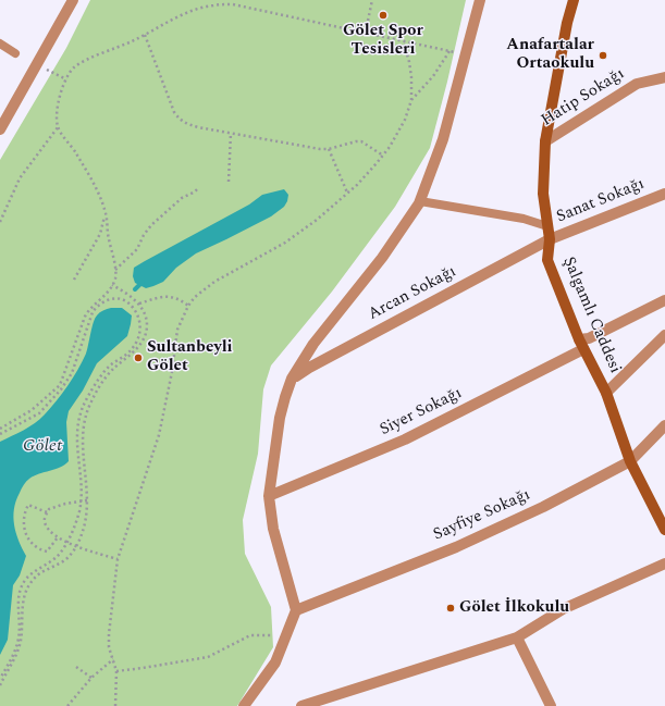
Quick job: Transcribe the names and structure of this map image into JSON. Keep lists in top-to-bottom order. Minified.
{"streets":{"street":["Hatip Sokağı","Sanat Sokağı","Arcan Sokağı","Şalgamlı Caddesi","Siyer Sokağı","Sayfiye Sokağı"]},"crossings":[["Hatip Sokağı","Şalgamlı Caddesi"],["Sanat Sokağı","Arcan Sokağı"],["Sanat Sokağı","Şalgamlı Caddesi"],["Arcan Sokağı","Şalgamlı Caddesi"],["Şalgamlı Caddesi","Siyer Sokağı"],["Şalgamlı Caddesi","Sayfiye Sokağı"]],"water":["Gölet"],"places":["Gölet Spor Tesisleri","Anafartalar Ortaokulu","Sultanbeyli Gölet","Gölet İlkokulu"]}
